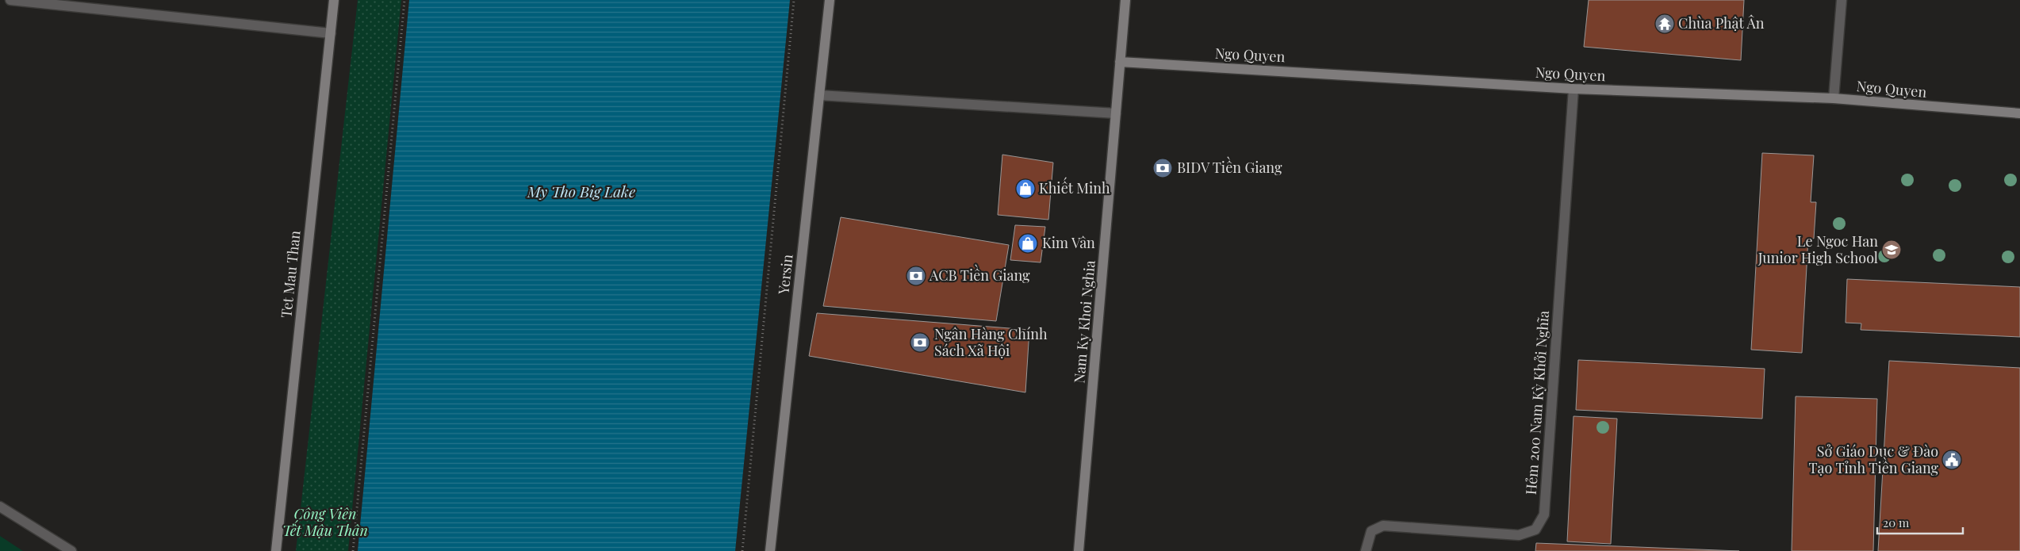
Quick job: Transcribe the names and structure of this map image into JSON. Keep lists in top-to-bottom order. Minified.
{"streets":{"street":["Ngo Quyen","Tet Mau Than","Yersin","Nam Ky Khoi Nghia","Hẻm 200 Nam Kỳ Khởi Nghĩa"]},"crossings":[["Ngo Quyen","Nam Ky Khoi Nghia"],["Ngo Quyen","Hẻm 200 Nam Kỳ Khởi Nghĩa"]],"water":["My Tho Big Lake"],"parks":["Công Viên Tết Mậu Thân"],"places":{"temple":["Chùa Phật Ân"],"bank":["BIDV Tiền Giang","ACB Tiền Giang","Ngân Hàng Chính Sách Xã Hội"],"shop":["Khiết Minh","Kim Vân"],"school or university":["Le Ngoc Han Junior High School"],"public building":["Sở Giáo Dục & Đào Tạo Tỉnh Tiền Giang"]},"scale_bar":"20 m"}
